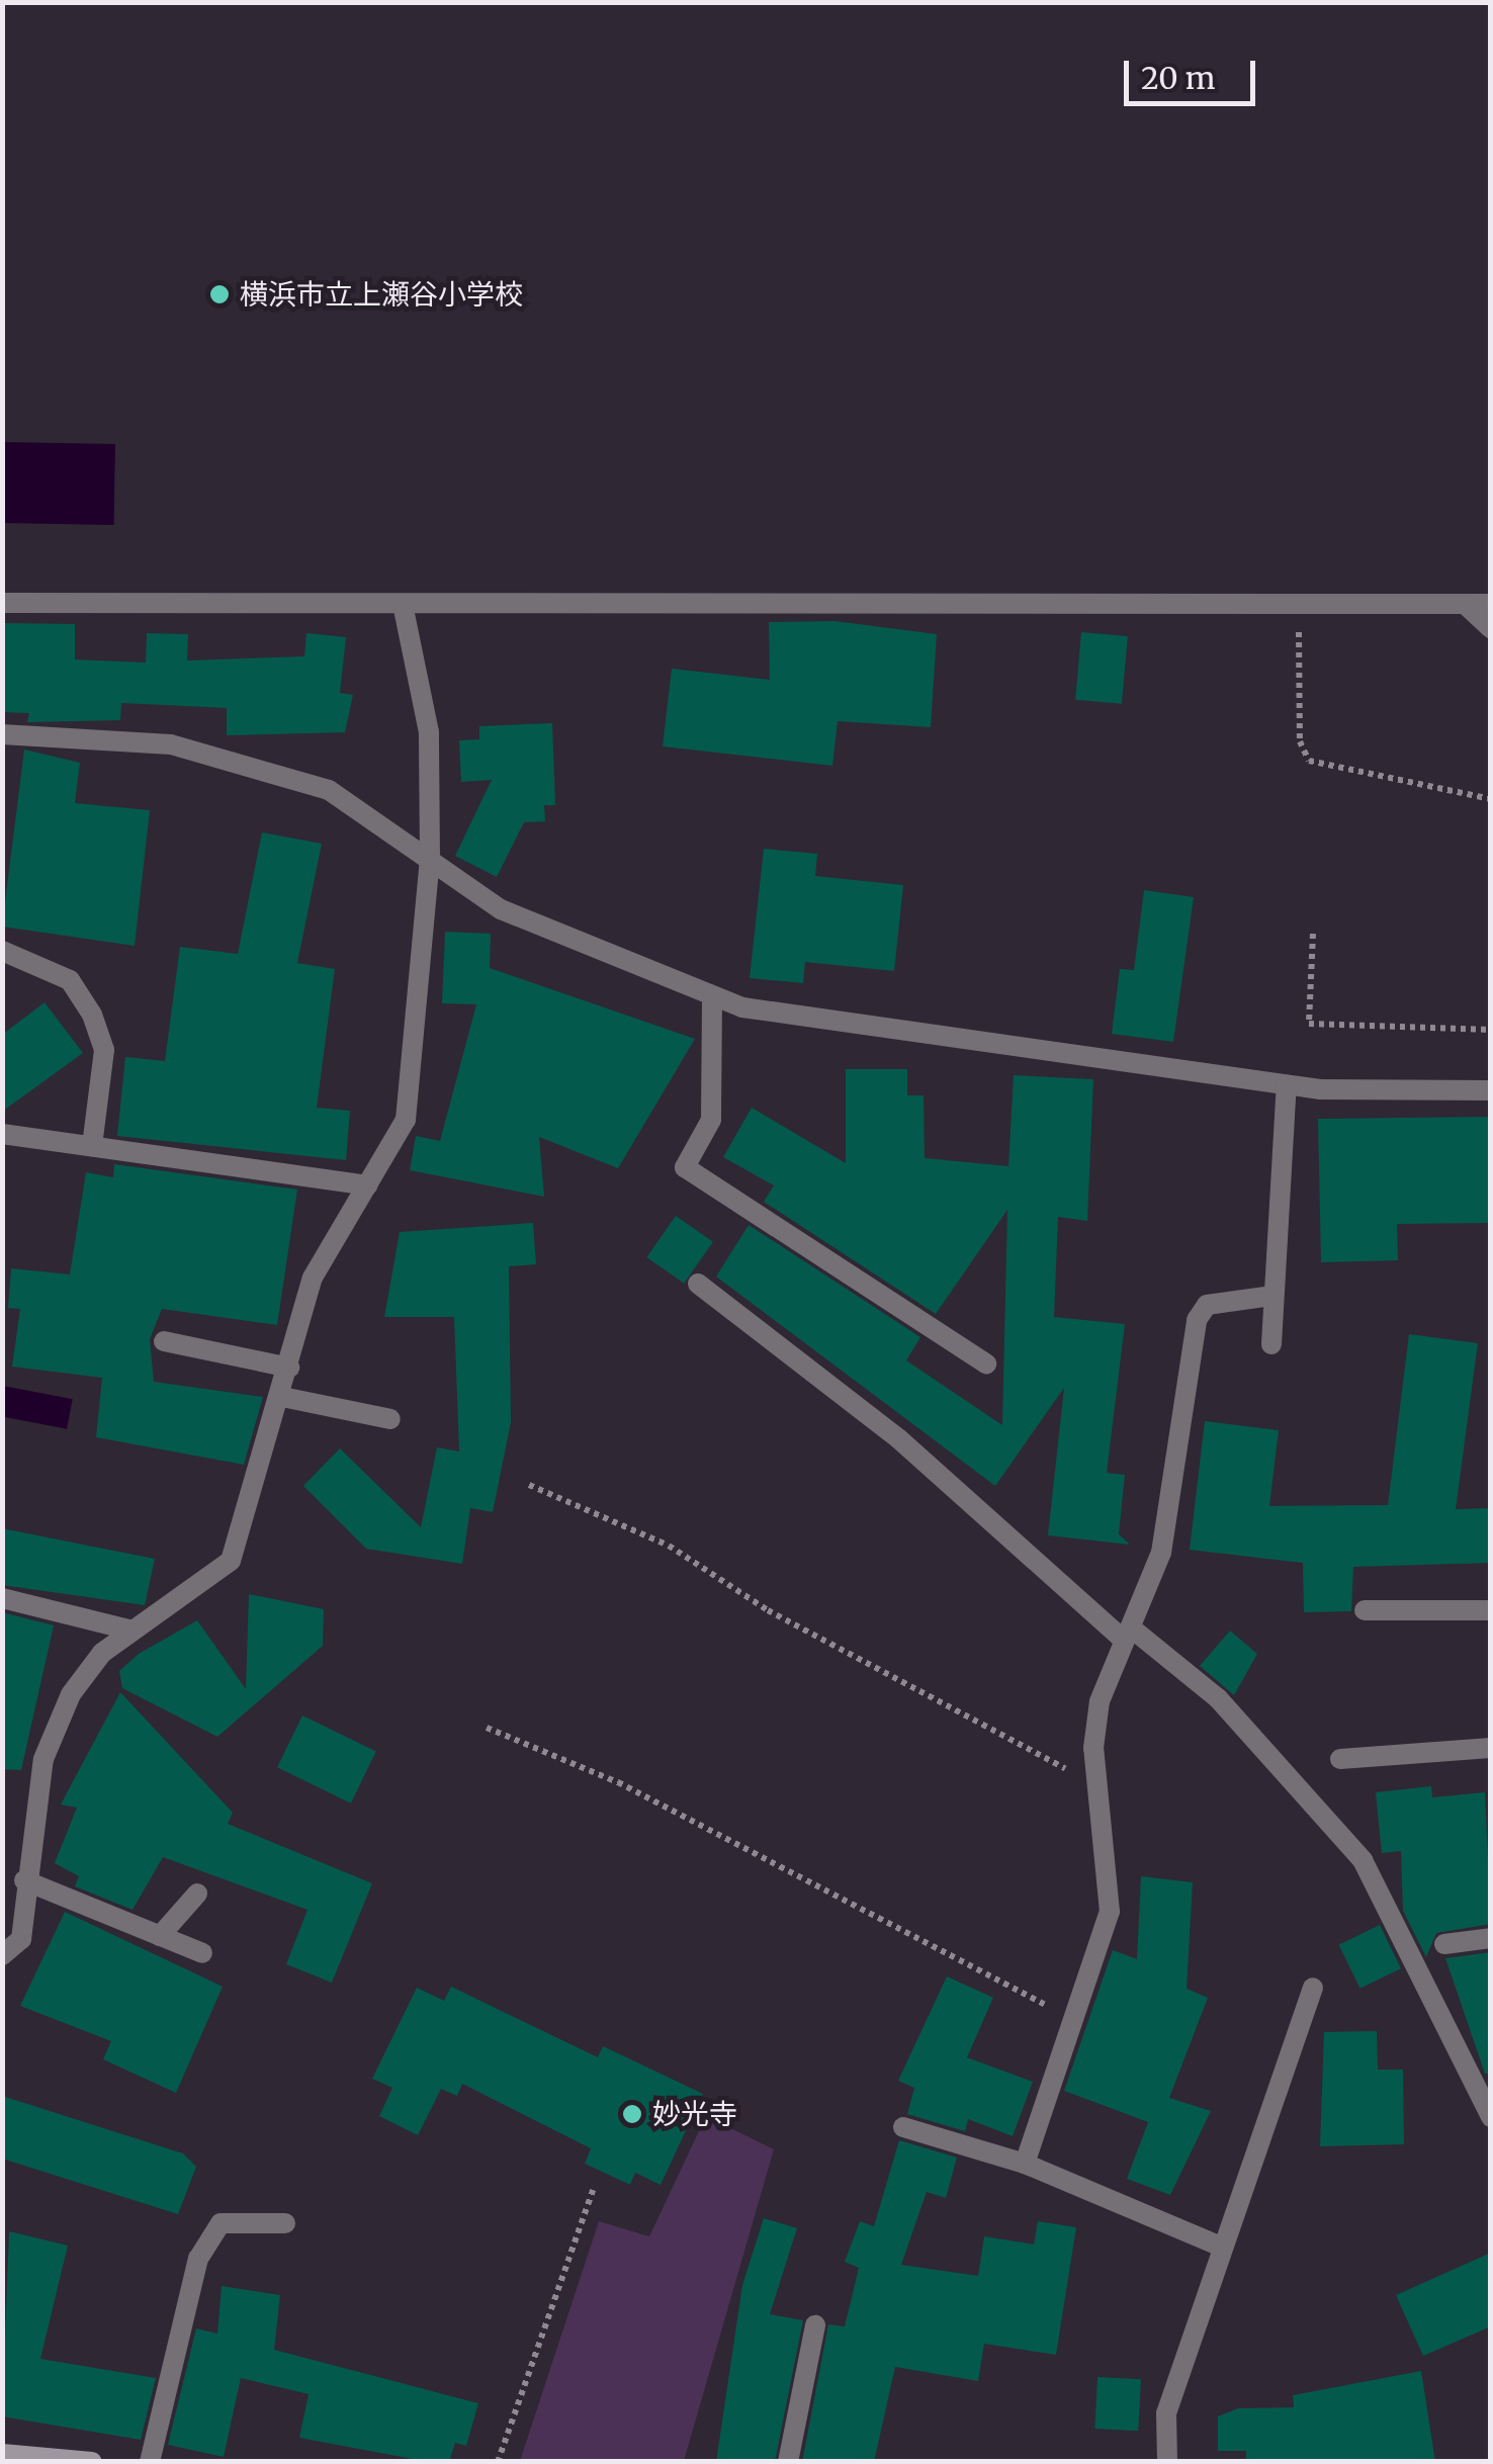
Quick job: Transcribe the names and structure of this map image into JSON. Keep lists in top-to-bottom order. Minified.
{"places":["横浜市立上瀬谷小学校","妙光寺"],"scale_bar":"20 m"}
